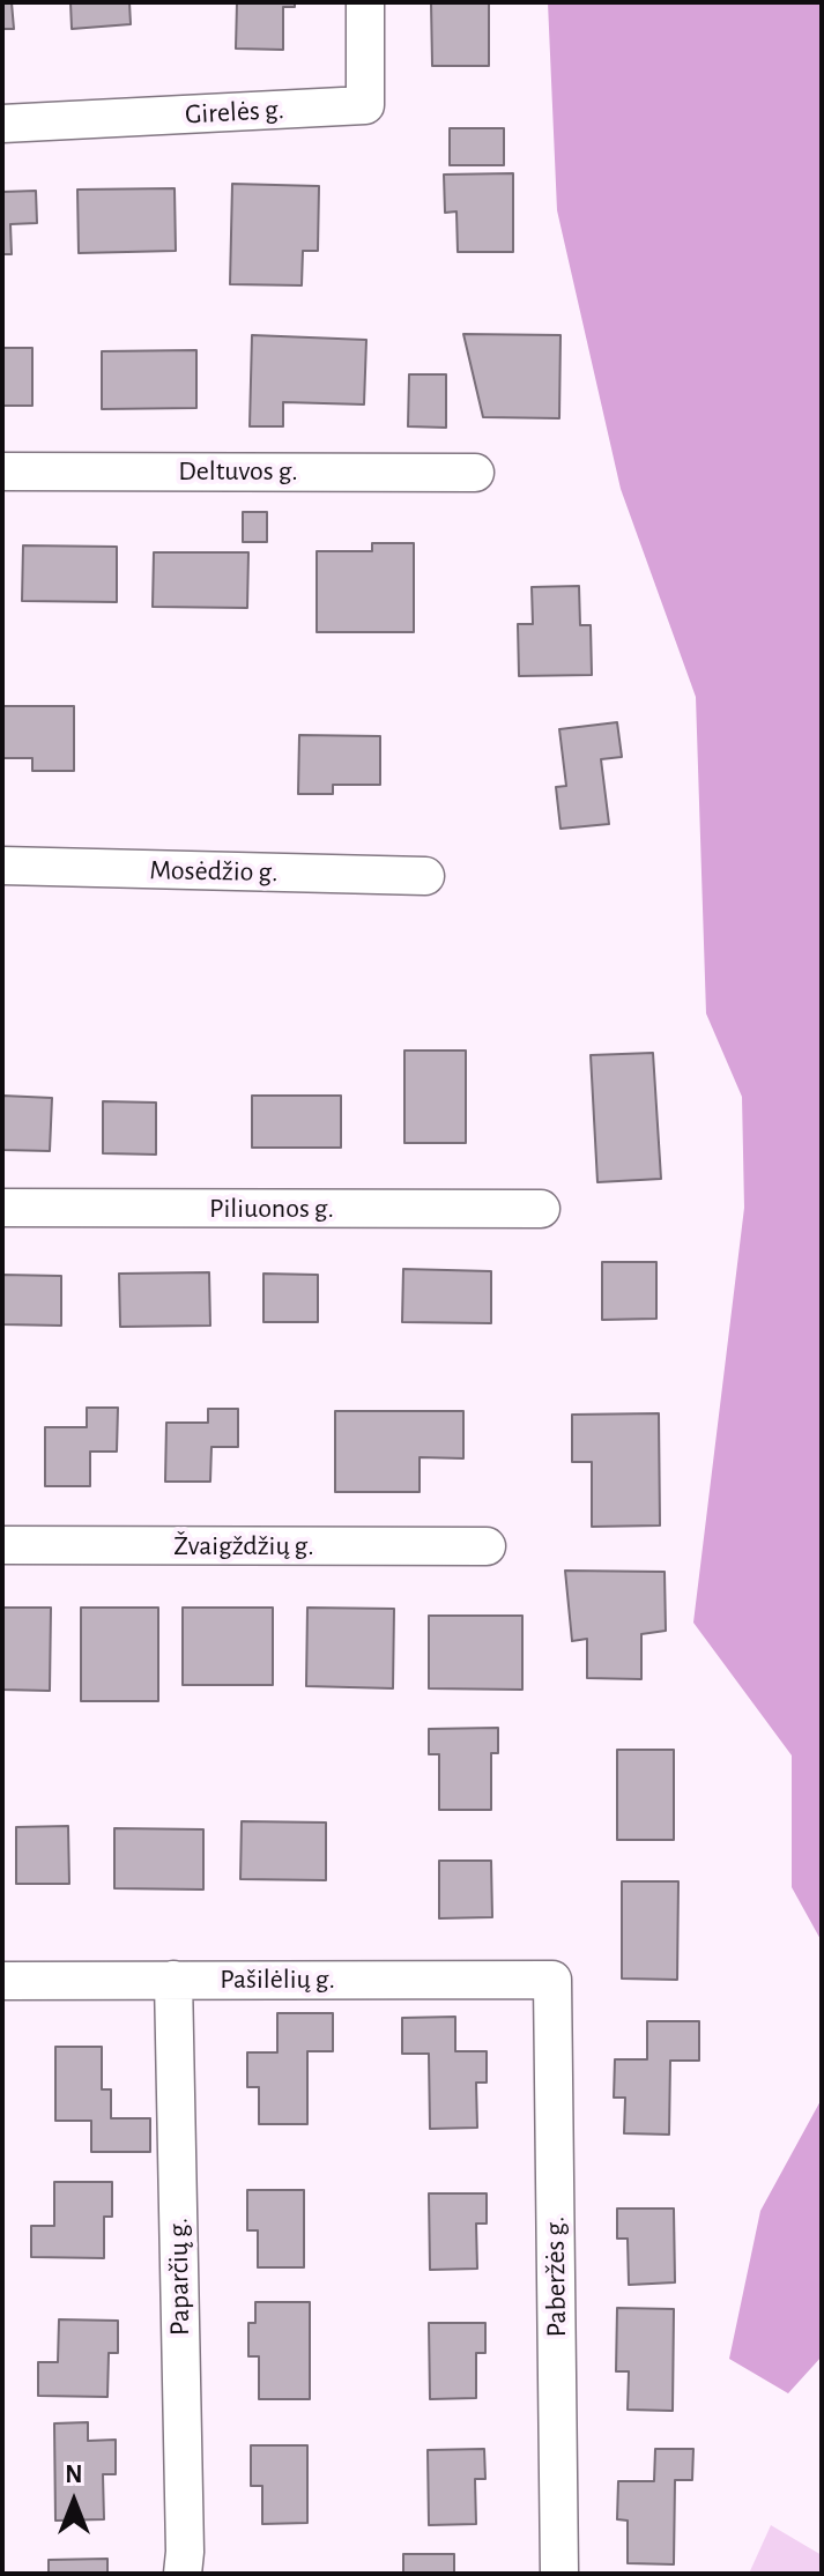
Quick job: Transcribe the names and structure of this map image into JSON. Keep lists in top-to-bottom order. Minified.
{"streets":{"street":["Girelės g.","Deltuvos g.","Mosėdžio g.","Piliuonos g.","Žvaigždžių g.","Pašilėlių g.","Paparčių g.","Paberžės g."]},"crossings":[["Pašilėlių g.","Paparčių g."],["Pašilėlių g.","Paberžės g."]],"north":"top"}
